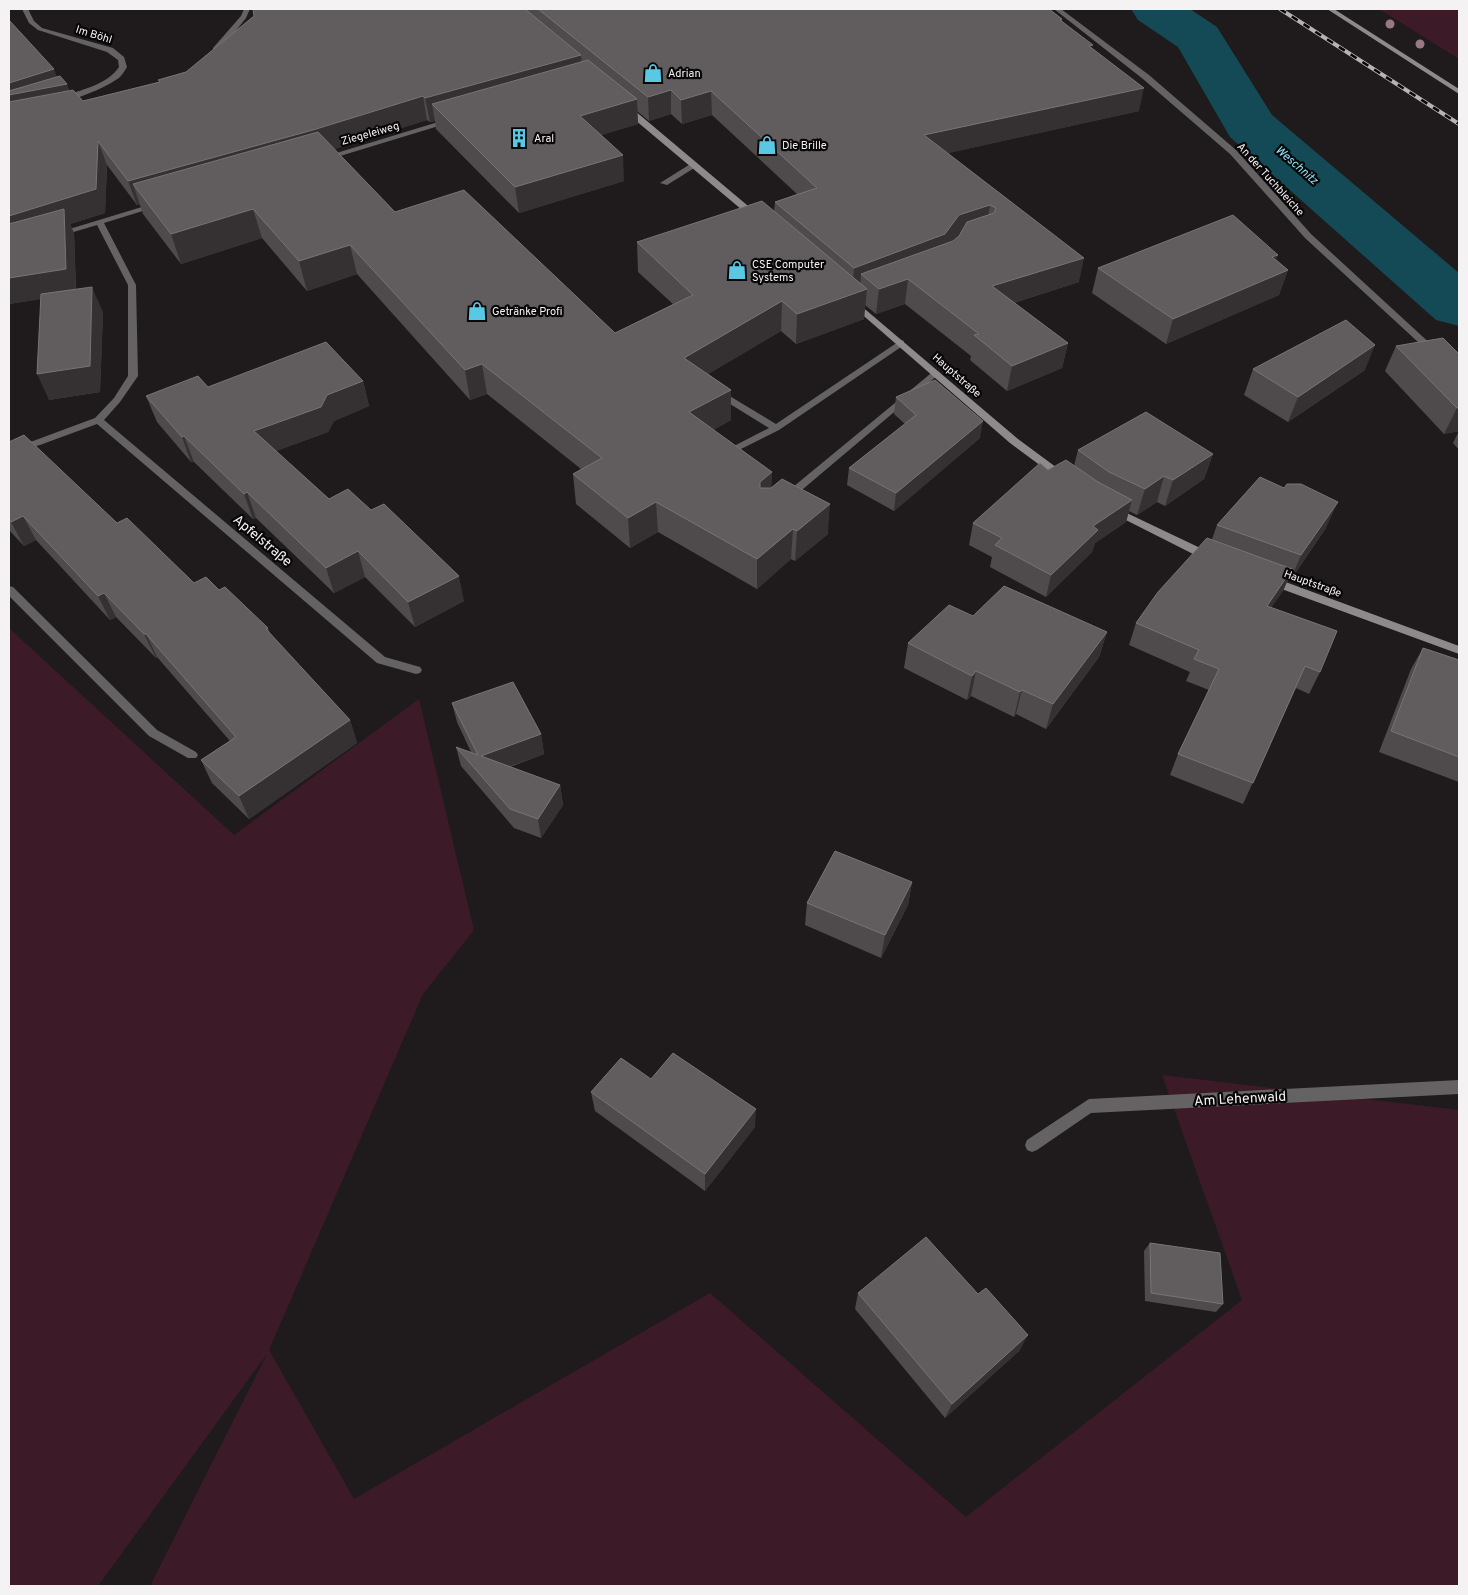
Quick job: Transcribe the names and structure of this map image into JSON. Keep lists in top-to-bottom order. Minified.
{"streets":{"main road":["Hauptstraße"],"street":["Im Böhl","Ziegeleiweg","An der Tuchbleiche","Apfelstraße","Am Lehenwald"]},"water":["Weschnitz"],"places":{"shop":["Adrian","Die Brille","CSE Computer Systems","Getränke Profi"],"building":["Aral"]}}
